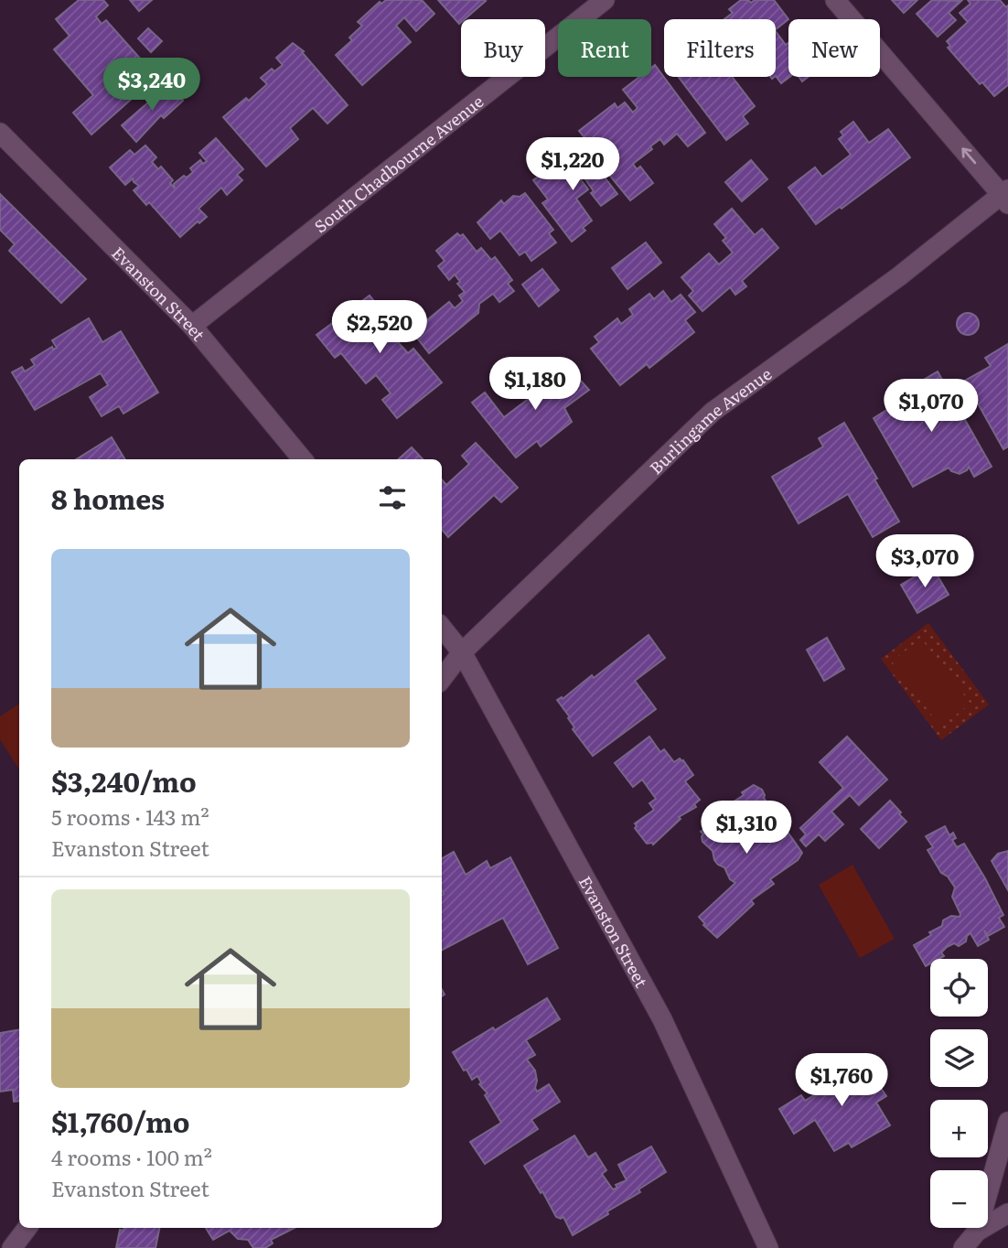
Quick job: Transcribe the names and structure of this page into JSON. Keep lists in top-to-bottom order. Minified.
{"streets":{"street":["South Chadbourne Avenue","Evanston Street","Burlingame Avenue"]},"crossings":[["South Chadbourne Avenue","Evanston Street"],["Evanston Street","Burlingame Avenue"]],"page":{"chip":["Buy","Rent","Filters","New"],"price":["$3,240","$1,220","$2,520","$1,180","$1,070","$3,070","$1,310","$1,760"],"heading":"8 homes","list":[{"name":"$3,240/mo","note":"5 rooms · 143 m² · Evanston Street"},{"name":"$1,760/mo","note":"4 rooms · 100 m² · Evanston Street"}],"map_buttons":["+","−"]}}
